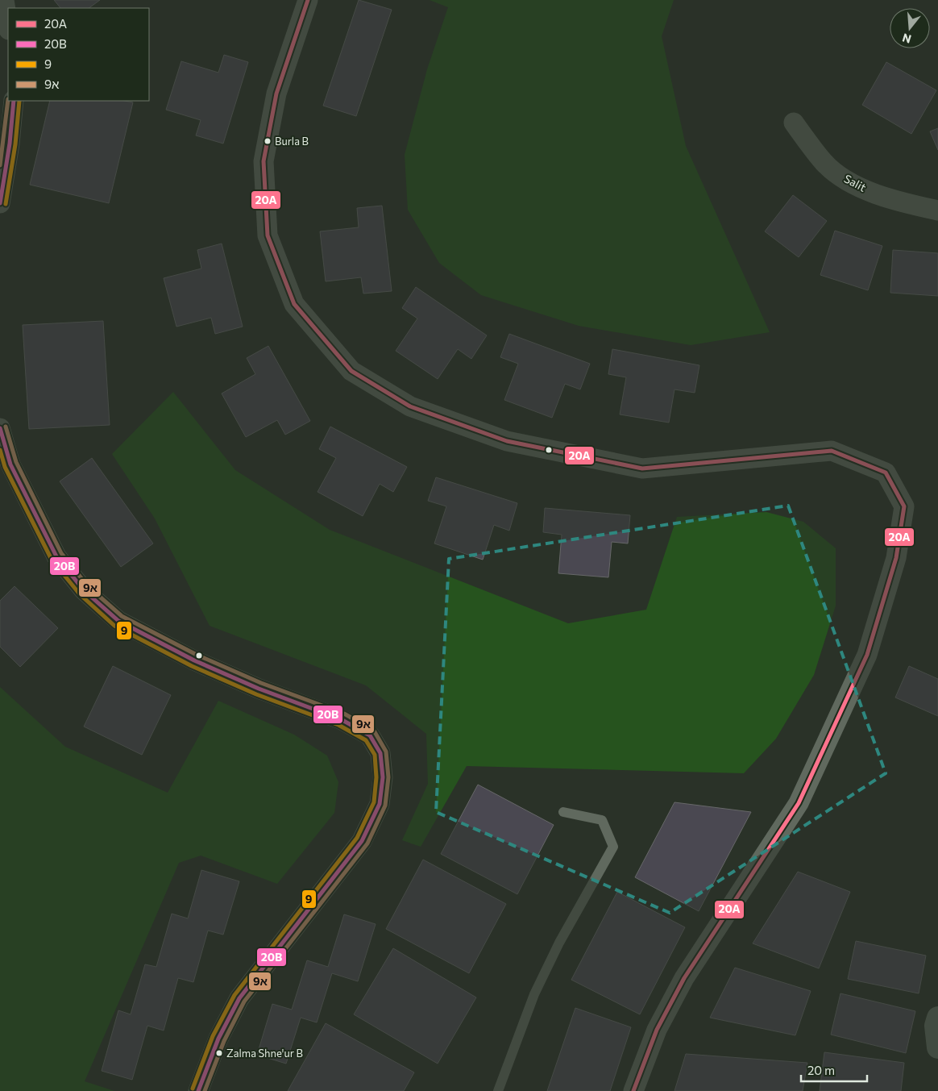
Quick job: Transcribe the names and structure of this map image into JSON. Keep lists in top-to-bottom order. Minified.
{"streets":{"street":["Salit"]},"places":["Burla B","Zalma Shne'ur B"],"lines":["transit line 20A","transit line 9א","transit line 20B","transit line 9"],"legend":["20A","20B","9","9א"],"scale_bar":"20 m","north":"bottom"}
